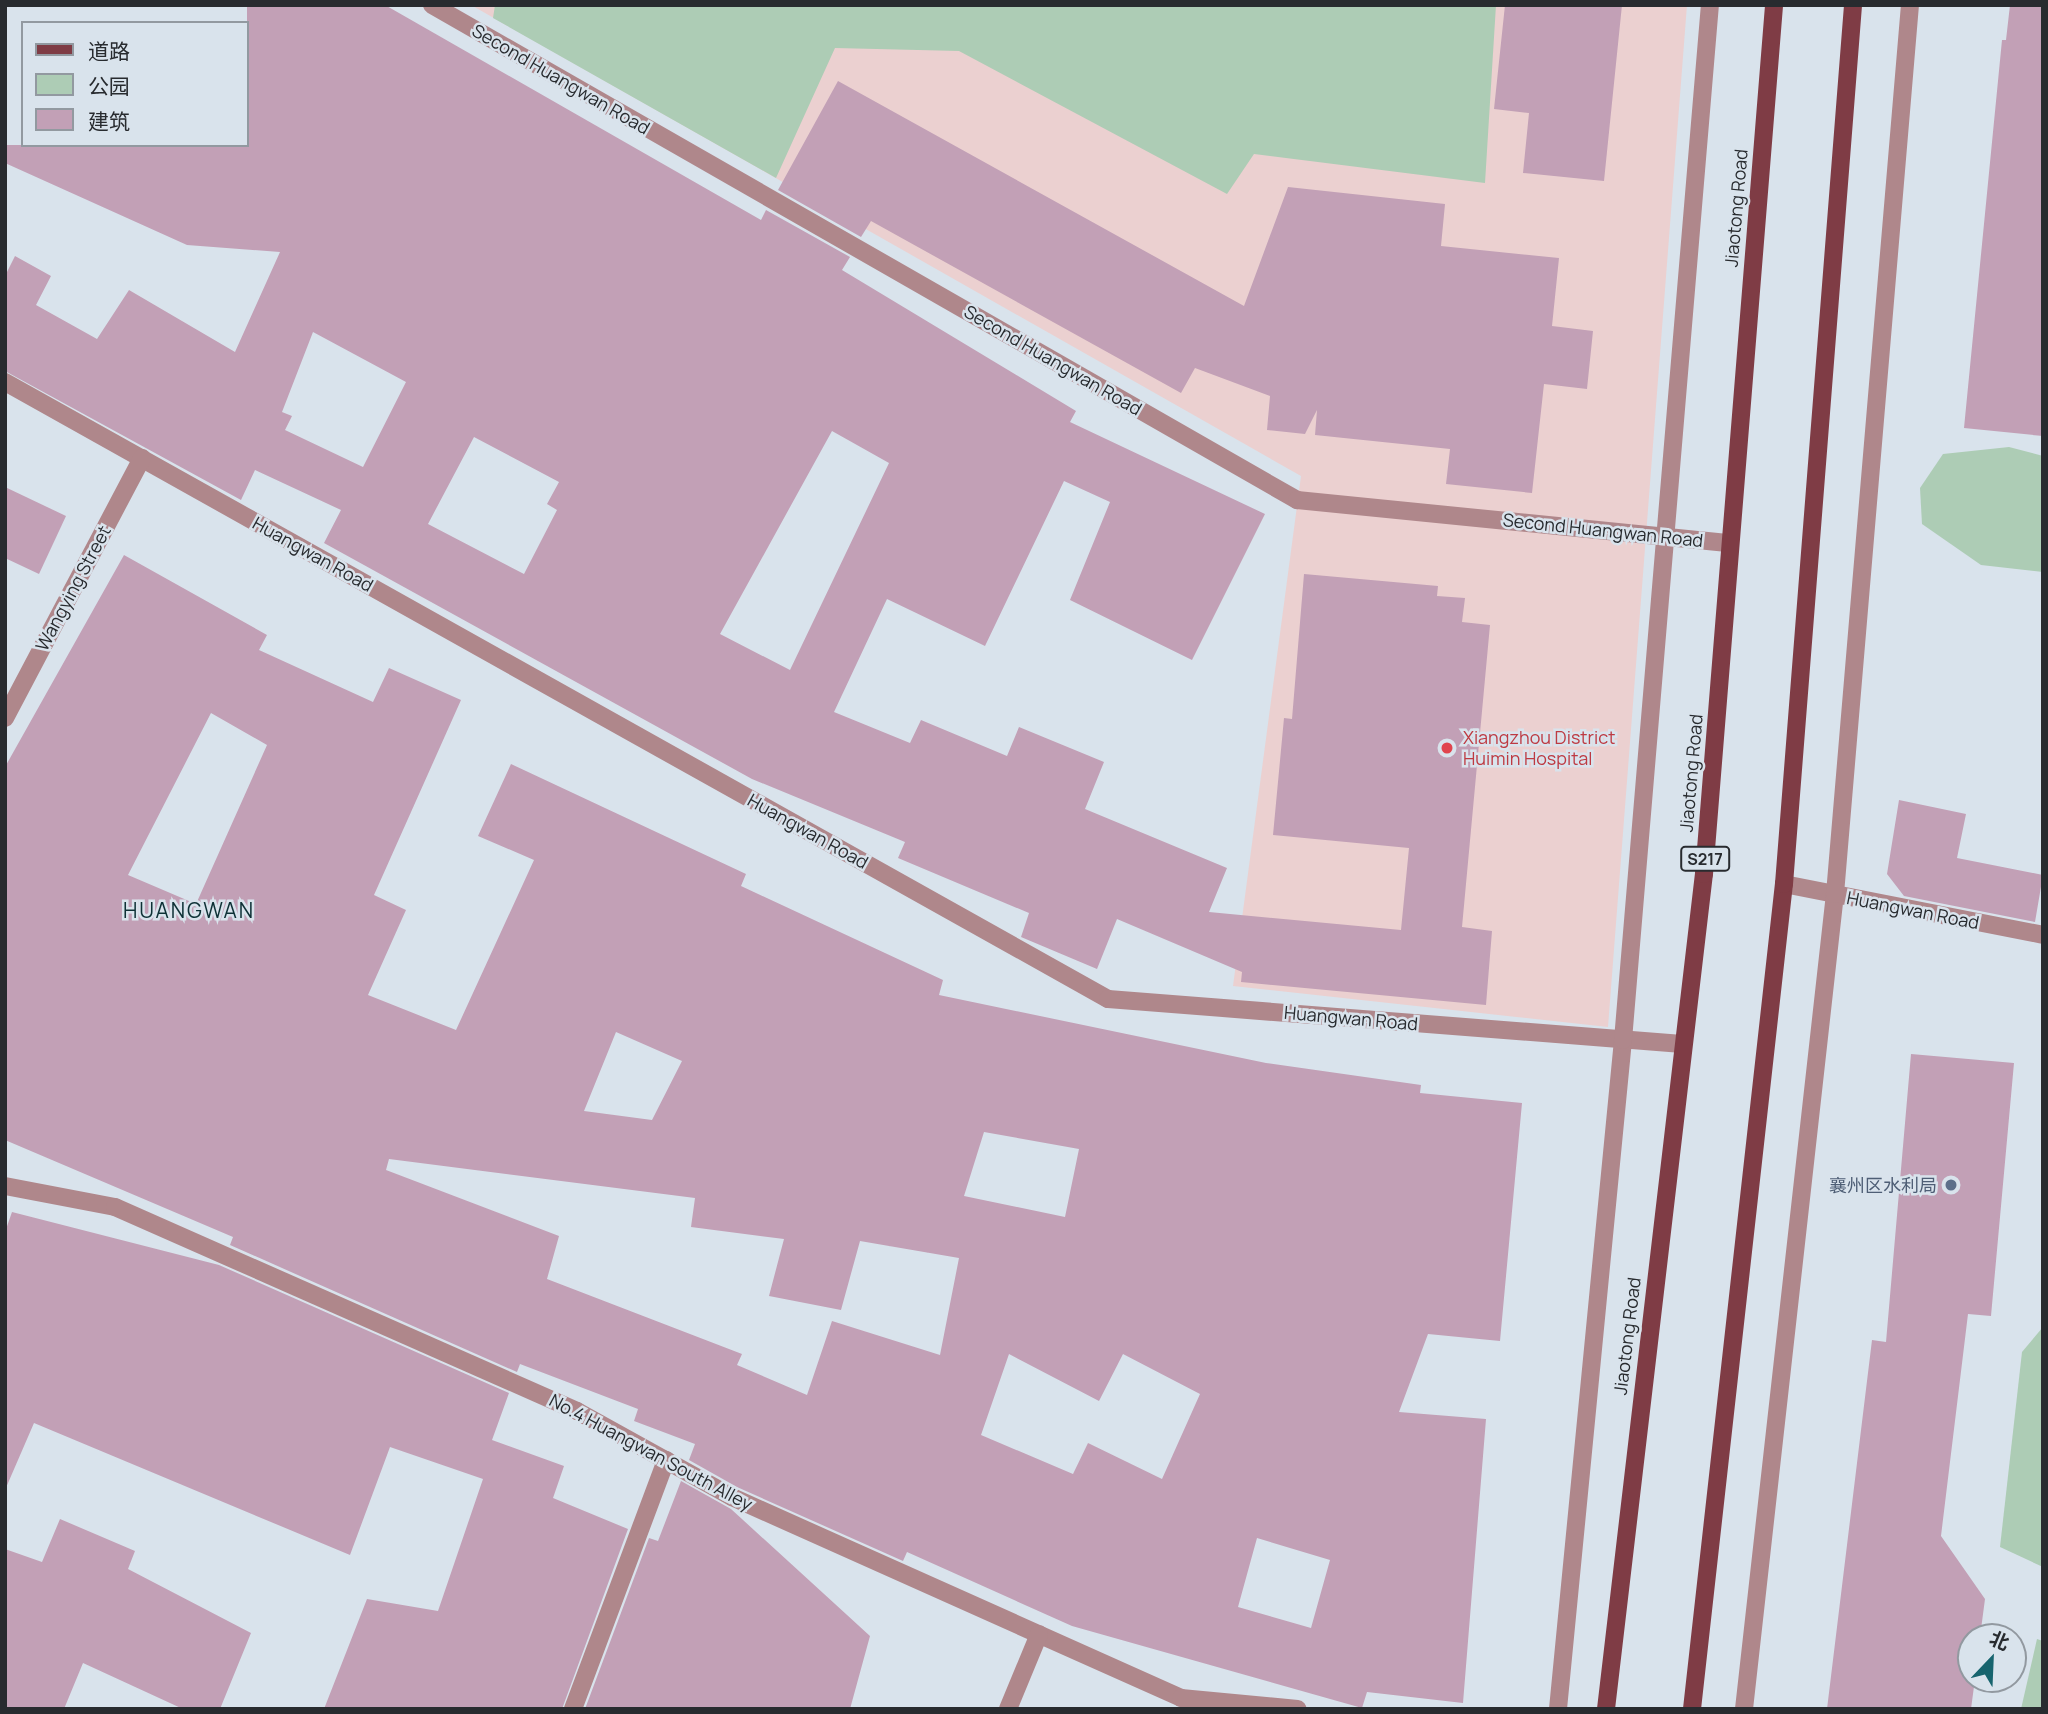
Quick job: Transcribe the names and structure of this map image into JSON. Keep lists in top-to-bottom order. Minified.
{"streets":{"main road":["Jiaotong Road","S217"],"street":["Second Huangwan Road","Huangwan Road","Wangying Street","No.4 Huangwan South Alley"]},"crossings":[["Second Huangwan Road","Jiaotong Road"],["Jiaotong Road","Huangwan Road"],["Huangwan Road","Wangying Street"]],"districts":["HUANGWAN"],"places":["Xiangzhou District Huimin Hospital","襄州区水利局"],"legend":["道路","公园","建筑"],"north":"top right"}
